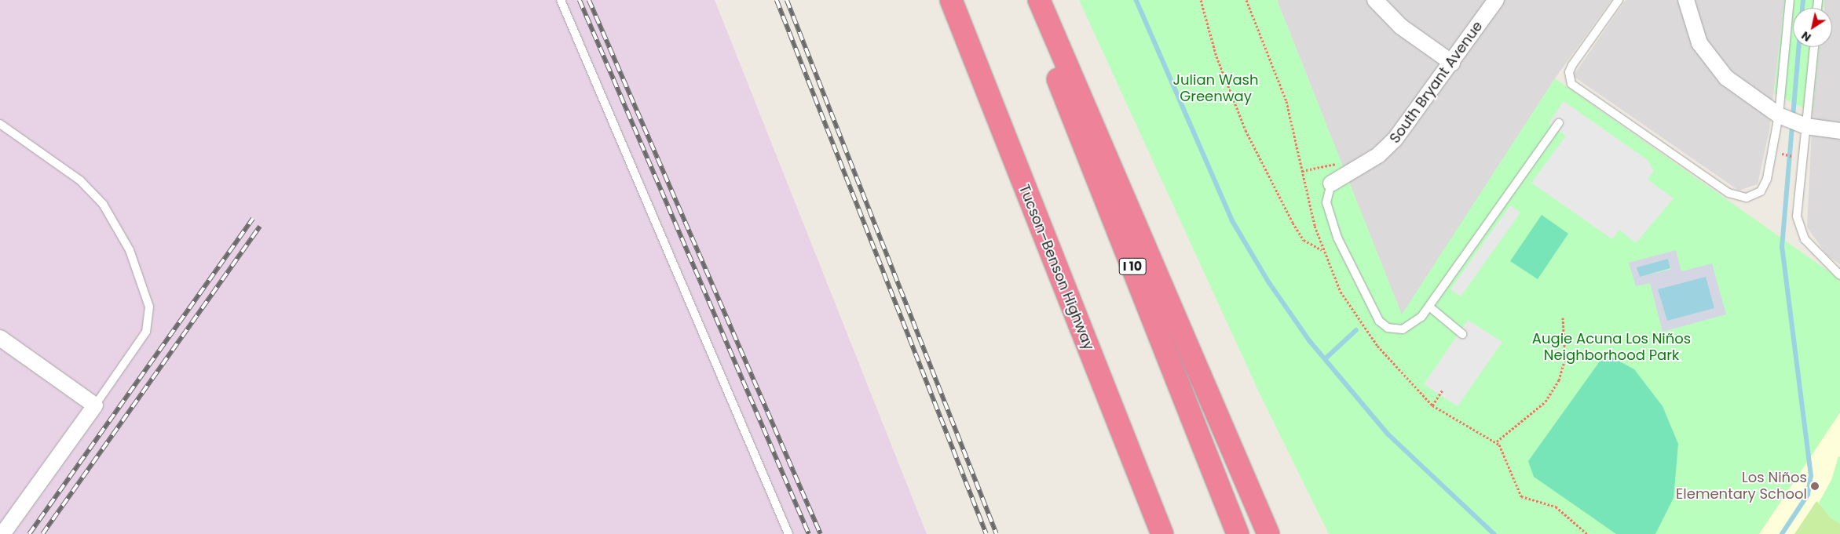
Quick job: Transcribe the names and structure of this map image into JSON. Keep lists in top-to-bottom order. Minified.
{"streets":{"highway":["I 10","Tucson–Benson Highway"],"street":["South Bryant Avenue"]},"parks":["Julian Wash Greenway","Augie Acuna Los Niños Neighborhood Park"],"places":["Los Niños Elementary School"],"north":"bottom left"}
